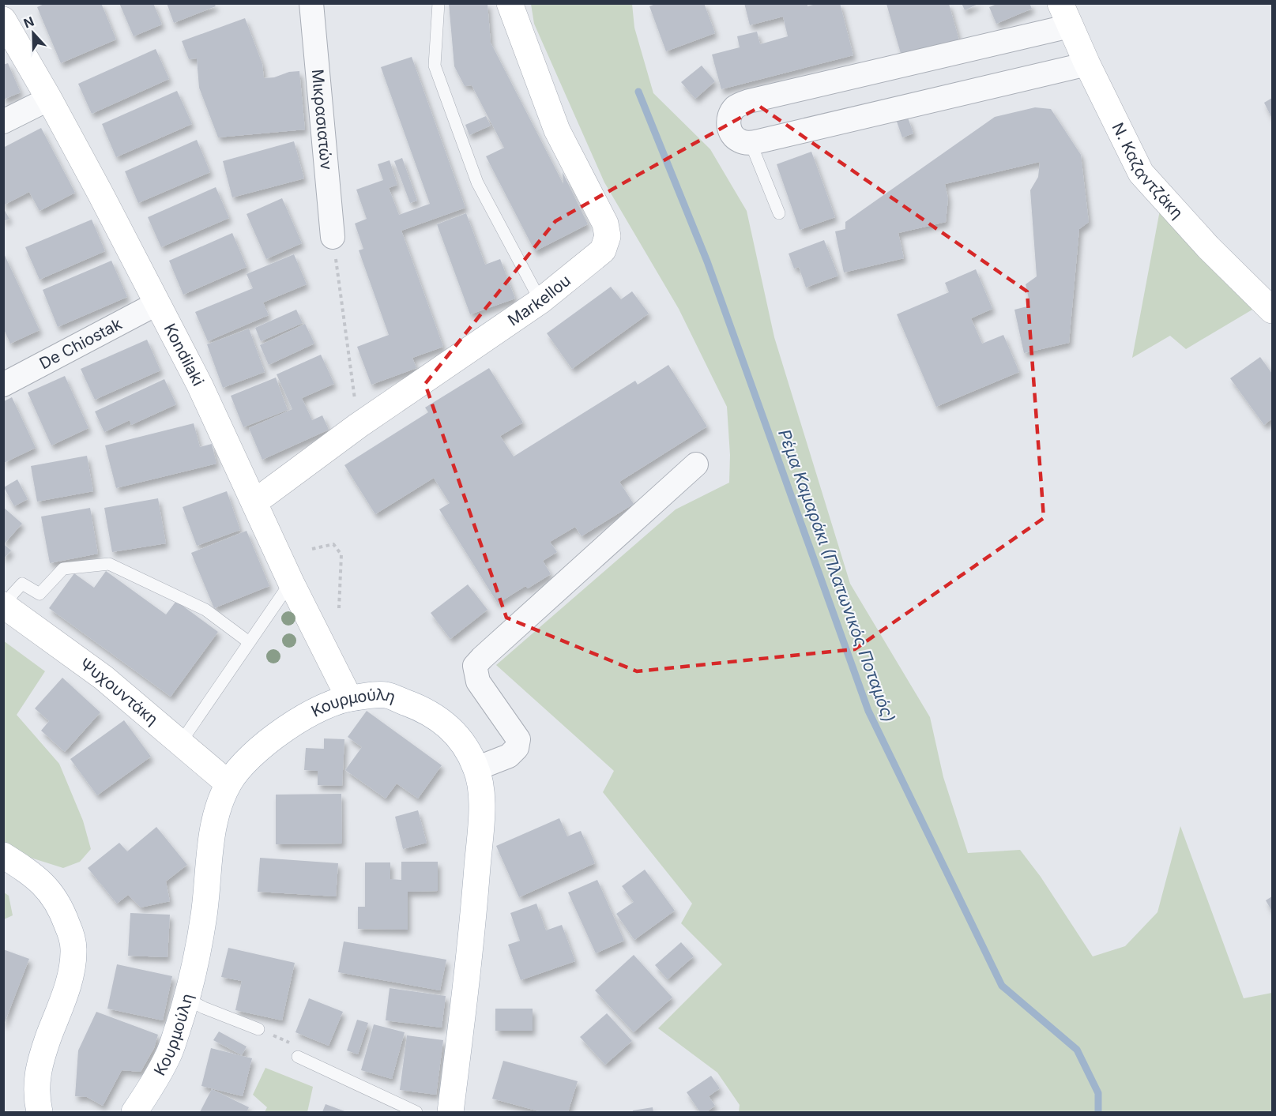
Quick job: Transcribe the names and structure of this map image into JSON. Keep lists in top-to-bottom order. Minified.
{"streets":{"main road":["Ν. Καζαντζάκη","Markellou","Kondilaki","Ψυχουντάκη","Κουρμούλη"],"street":["Μικρασιατών","De Chiostak"]},"crossings":[["Markellou","Kondilaki"],["De Chiostak","Kondilaki"],["Kondilaki","Κουρμούλη"],["Ψυχουντάκη","Κουρμούλη"]],"water":["Ρέμα Καμαράκι (Πλατωνικός Ποταμός)"],"north":"top"}
